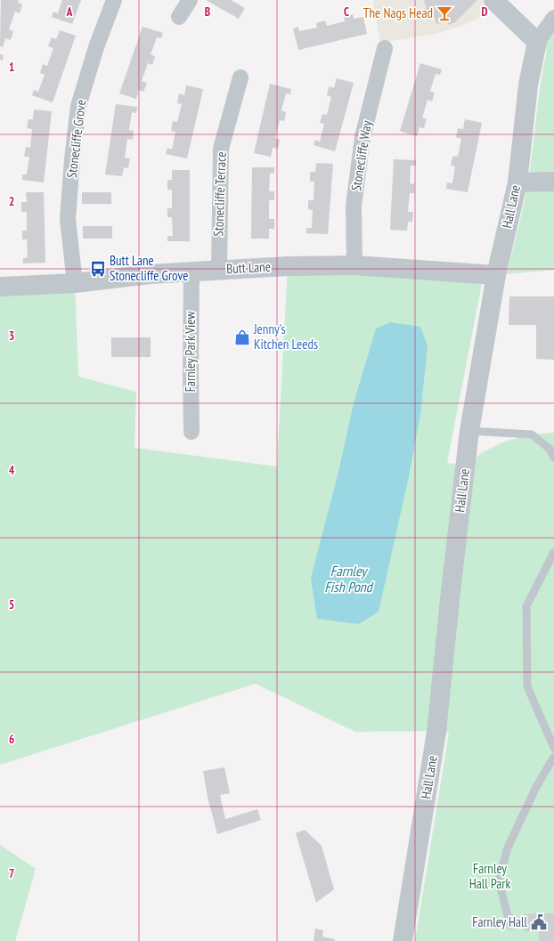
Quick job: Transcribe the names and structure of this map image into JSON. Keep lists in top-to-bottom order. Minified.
{"streets":{"street":["Stonecliffe Grove","Stonecliffe Way","Stonecliffe Terrace","Hall Lane","Butt Lane","Farnley Park View"]},"crossings":[["Stonecliffe Grove","Butt Lane"],["Stonecliffe Way","Butt Lane"],["Stonecliffe Terrace","Butt Lane"],["Hall Lane","Butt Lane"],["Butt Lane","Farnley Park View"]],"water":["Farnley Fish Pond"],"parks":["Farnley Hall Park"],"places":{"bar":["The Nags Head"],"bus stop":["Butt Lane Stonecliffe Grove"],"shop":["Jenny's Kitchen Leeds"],"public building":["Farnley Hall"]},"grid":{"columns":["A","B","C","D"],"rows":["1","2","3","4","5","6","7"]}}
